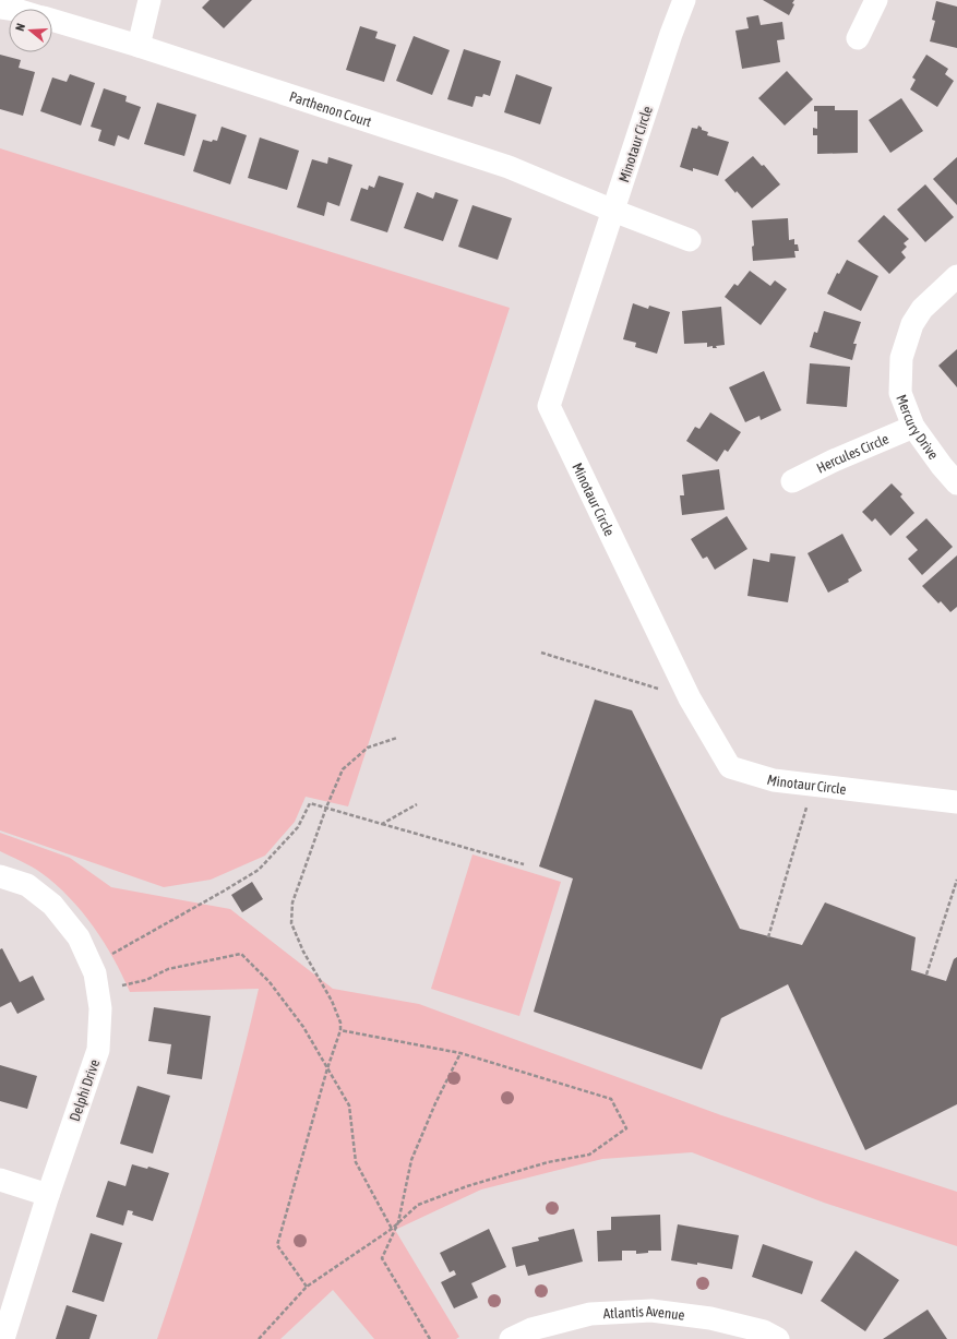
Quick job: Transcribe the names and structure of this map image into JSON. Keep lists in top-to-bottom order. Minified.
{"streets":{"street":["Parthenon Court","Minotaur Circle","Mercury Drive","Hercules Circle","Delphi Drive","Atlantis Avenue"]},"crossings":[["Parthenon Court","Minotaur Circle"],["Mercury Drive","Hercules Circle"]],"north":"left"}
